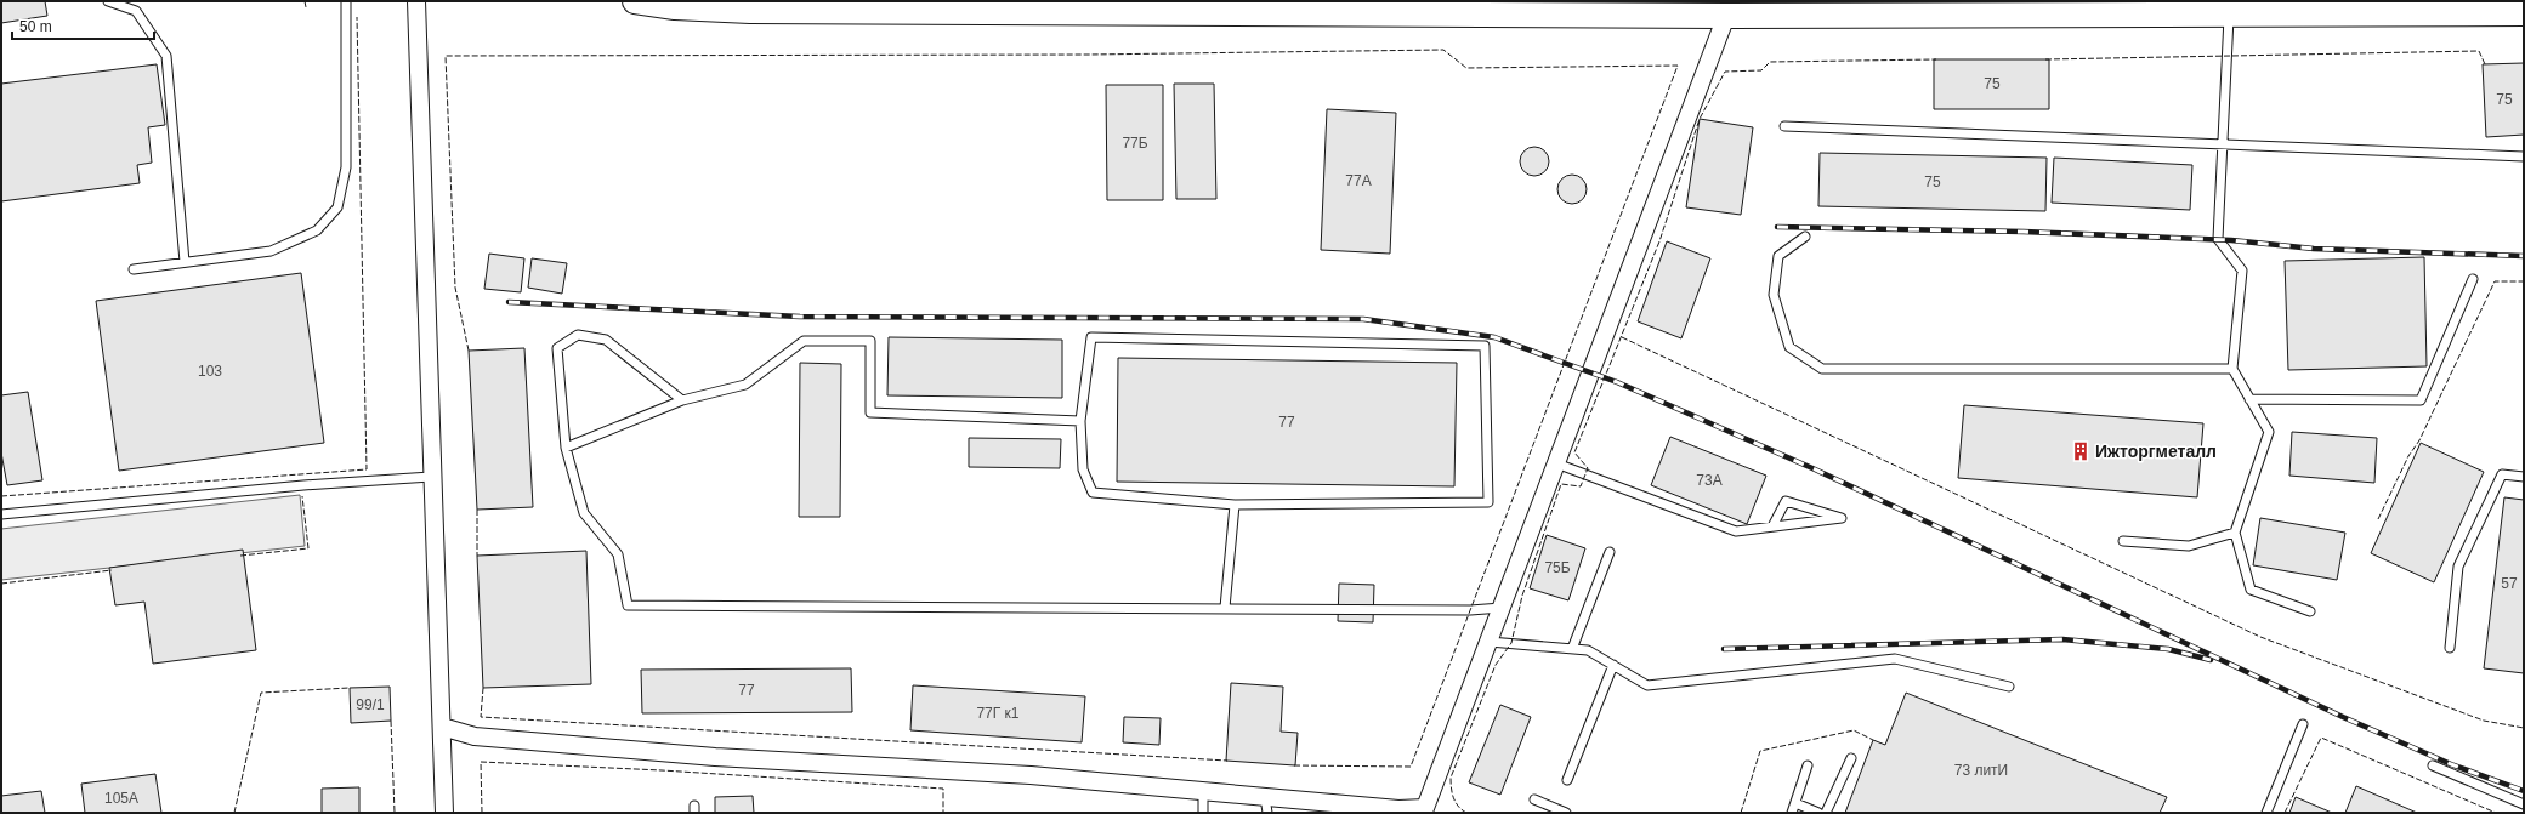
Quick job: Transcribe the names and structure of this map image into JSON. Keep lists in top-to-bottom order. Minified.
{"places":{"building":["Ижторгметалл"]},"house_numbers":["75","75","77Б","77А","75","103","77","73А","75Б","57","77","99/1","77Г к1","73 литИ","105А"],"scale_bar":"50 m"}
